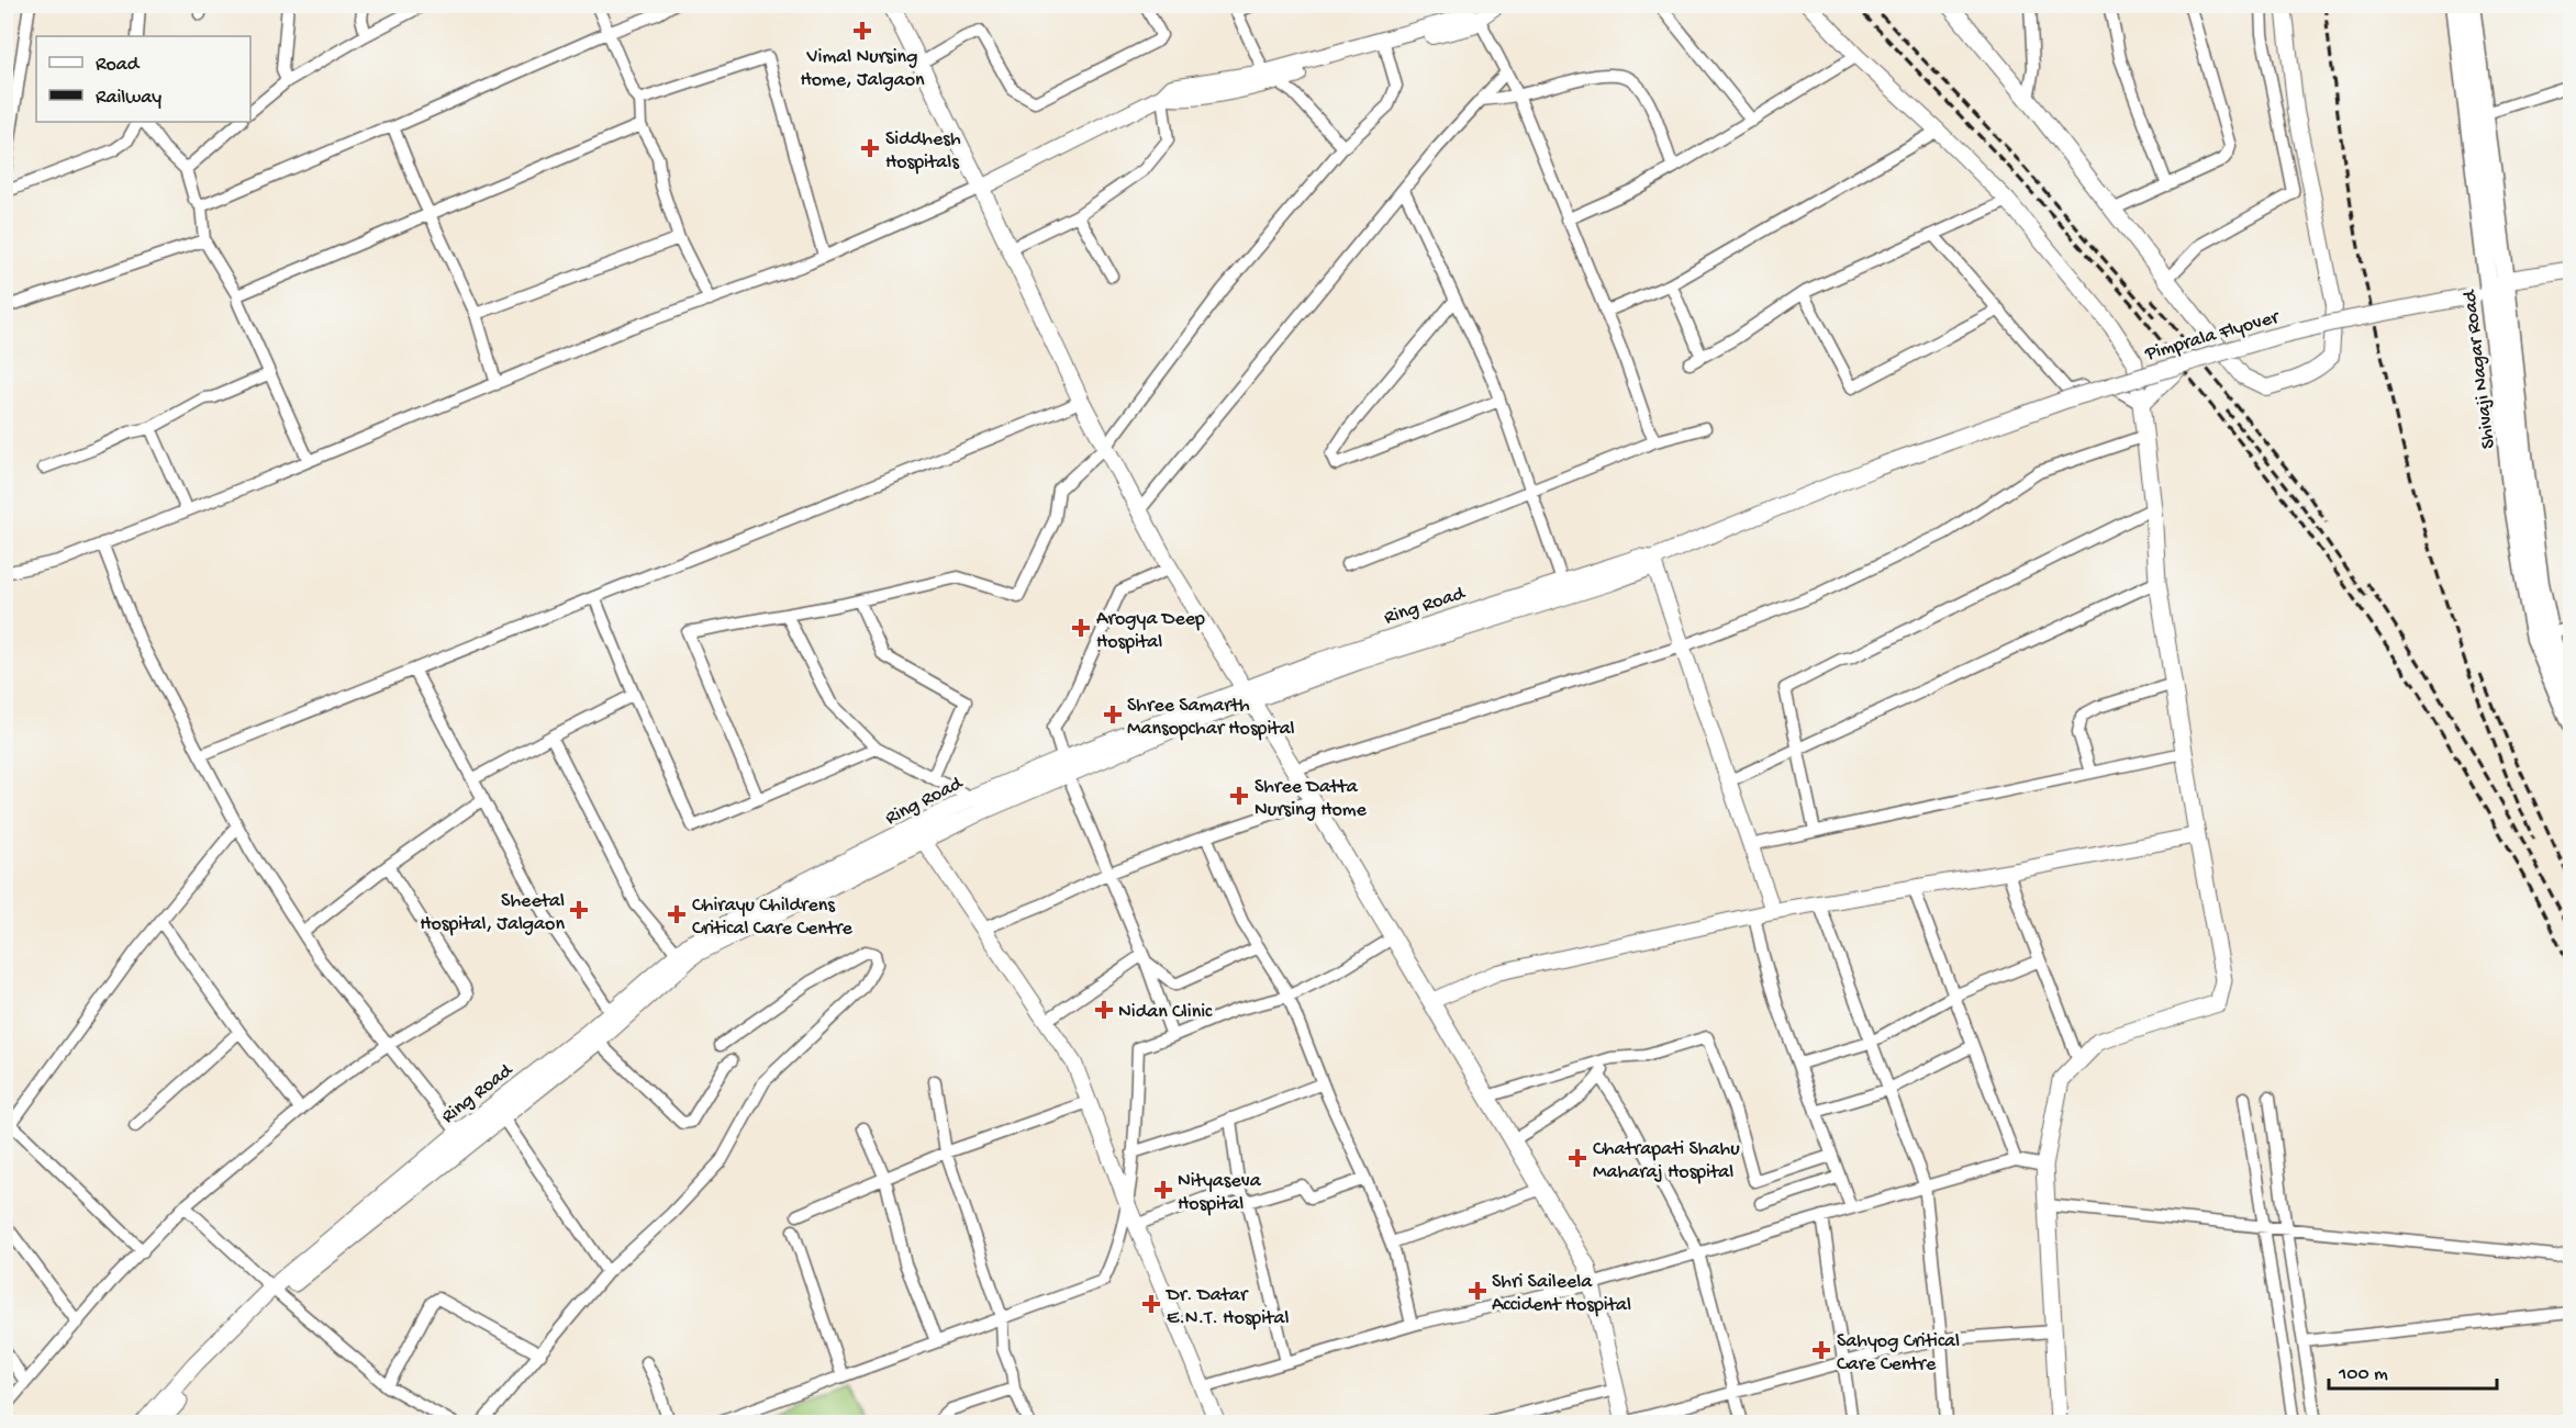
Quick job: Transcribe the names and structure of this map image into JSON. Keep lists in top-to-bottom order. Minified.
{"streets":{"main road":["Pimprala Flyover","Shivaji Nagar Road","Ring Road"]},"crossings":[["Pimprala Flyover","Shivaji Nagar Road"],["Pimprala Flyover","Ring Road"]],"places":{"health":["Vimal Nursing Home, Jalgaon","Siddhesh Hospitals","Arogya Deep Hospital","Shree Samarth Mansopchar Hospital","Shree Datta Nursing Home","Sheetal Hospital, Jalgaon","Chirayu Childrens Critical Care Centre","Nidan Clinic","Chatrapati Shahu Maharaj Hospital","Nityaseva Hospital","Shri Saileela Accident Hospital","Dr. Datar E.N.T. Hospital","Sahyog Critical Care Centre"]},"legend":["Road","Railway"],"scale_bar":"100 m"}
